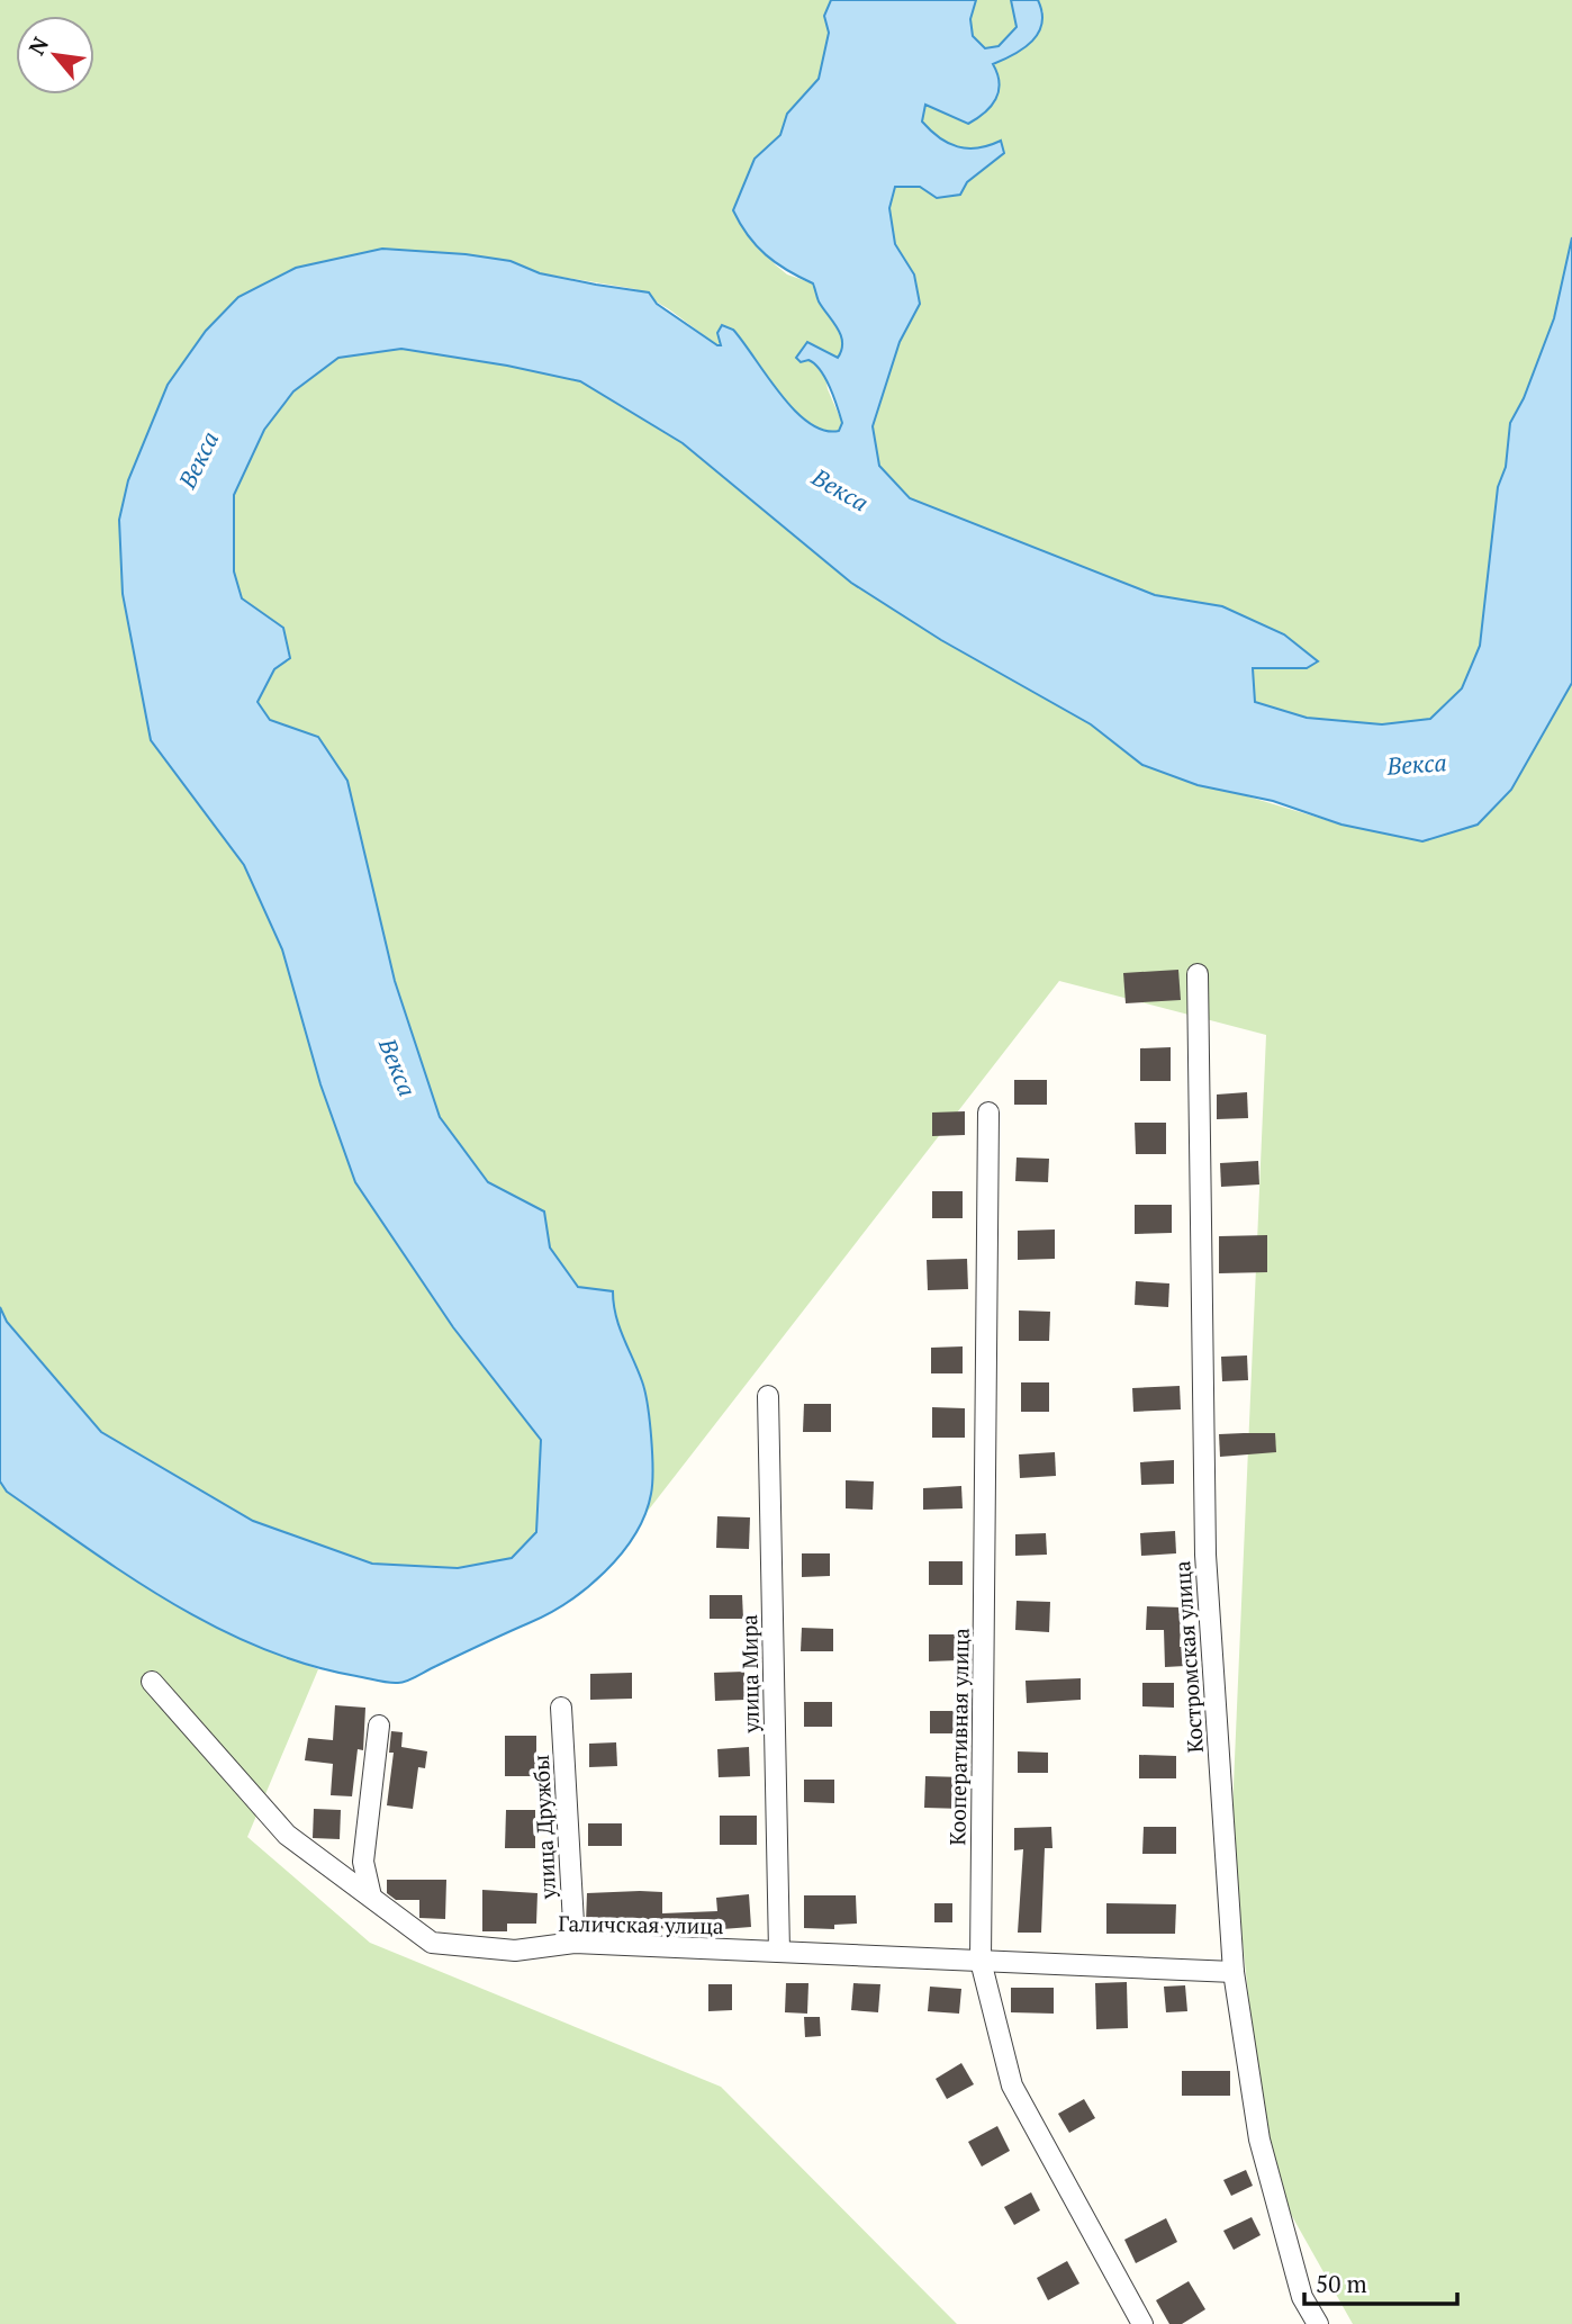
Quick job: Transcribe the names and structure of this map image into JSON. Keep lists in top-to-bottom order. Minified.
{"streets":{"street":["Костромская улица","улица Мира","Кооперативная улица","улица Дружбы","Галичская улица"]},"crossings":[["Костромская улица","Галичская улица"],["улица Мира","Галичская улица"],["Кооперативная улица","Галичская улица"],["улица Дружбы","Галичская улица"]],"water":["Векса"],"scale_bar":"50 m","north":"top left"}
